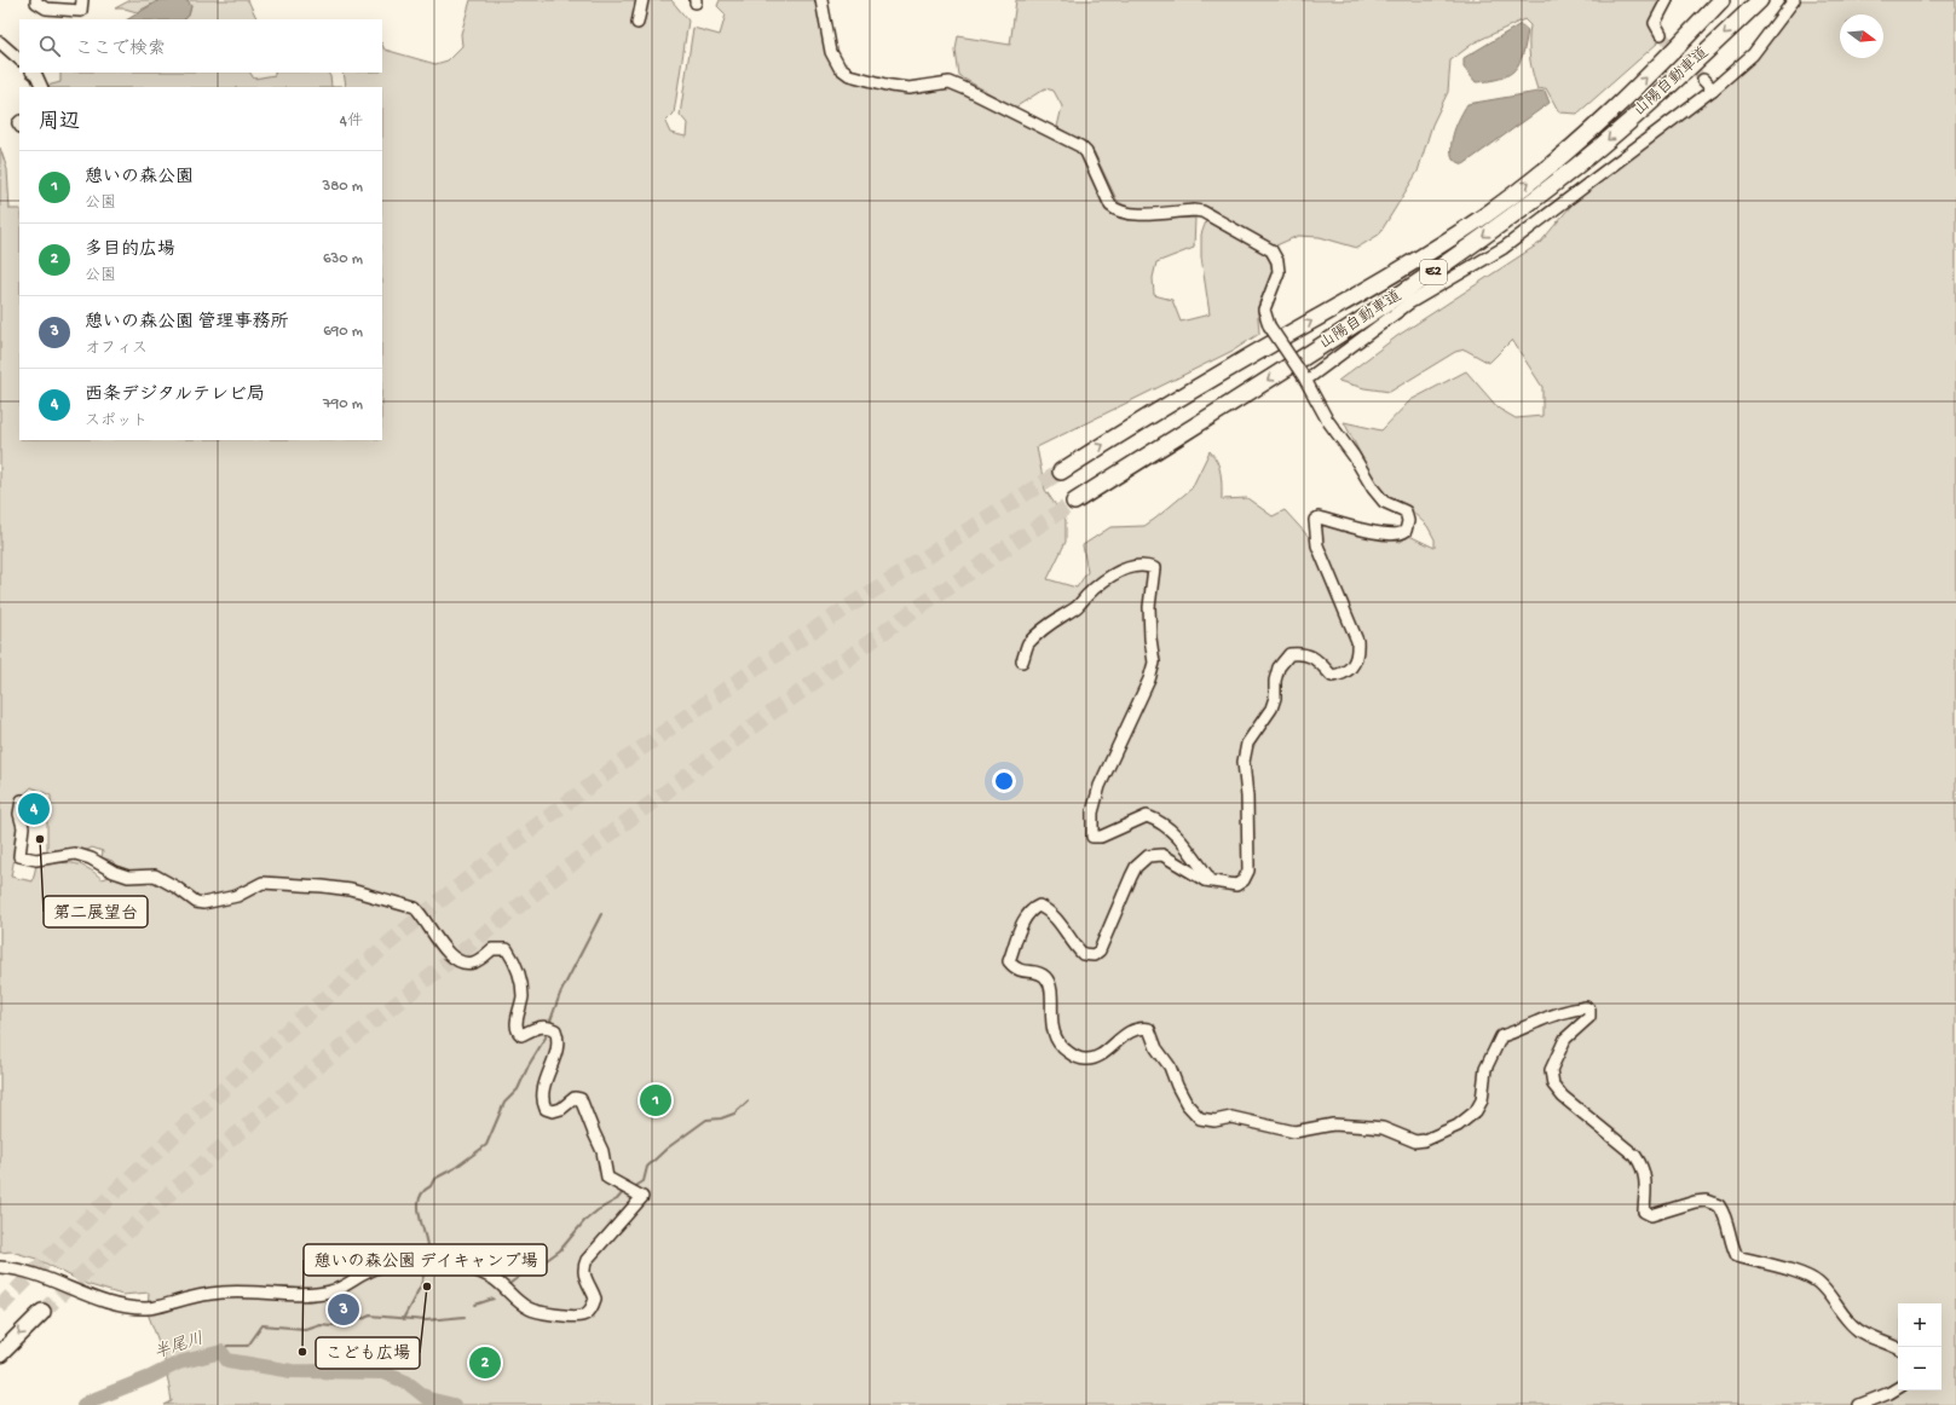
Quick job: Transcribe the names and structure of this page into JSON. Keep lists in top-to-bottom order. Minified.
{"streets":{"highway":["山陽自動車道","E2"]},"water":["半尾川"],"places":["第二展望台","こども広場","憩いの森公園 デイキャンプ場"],"north":"right","page":{"search":"ここで検索","heading":["周辺","4件"],"list":[{"mark":"1","name":"憩いの森公園","note":"公園","value":"380 m"},{"mark":"2","name":"多目的広場","note":"公園","value":"630 m"},{"mark":"3","name":"憩いの森公園 管理事務所","note":"オフィス","value":"690 m"},{"mark":"4","name":"西条デジタルテレビ局","note":"スポット","value":"790 m"}],"pins":["4","1","3","2"],"map_buttons":["+","−"]}}
